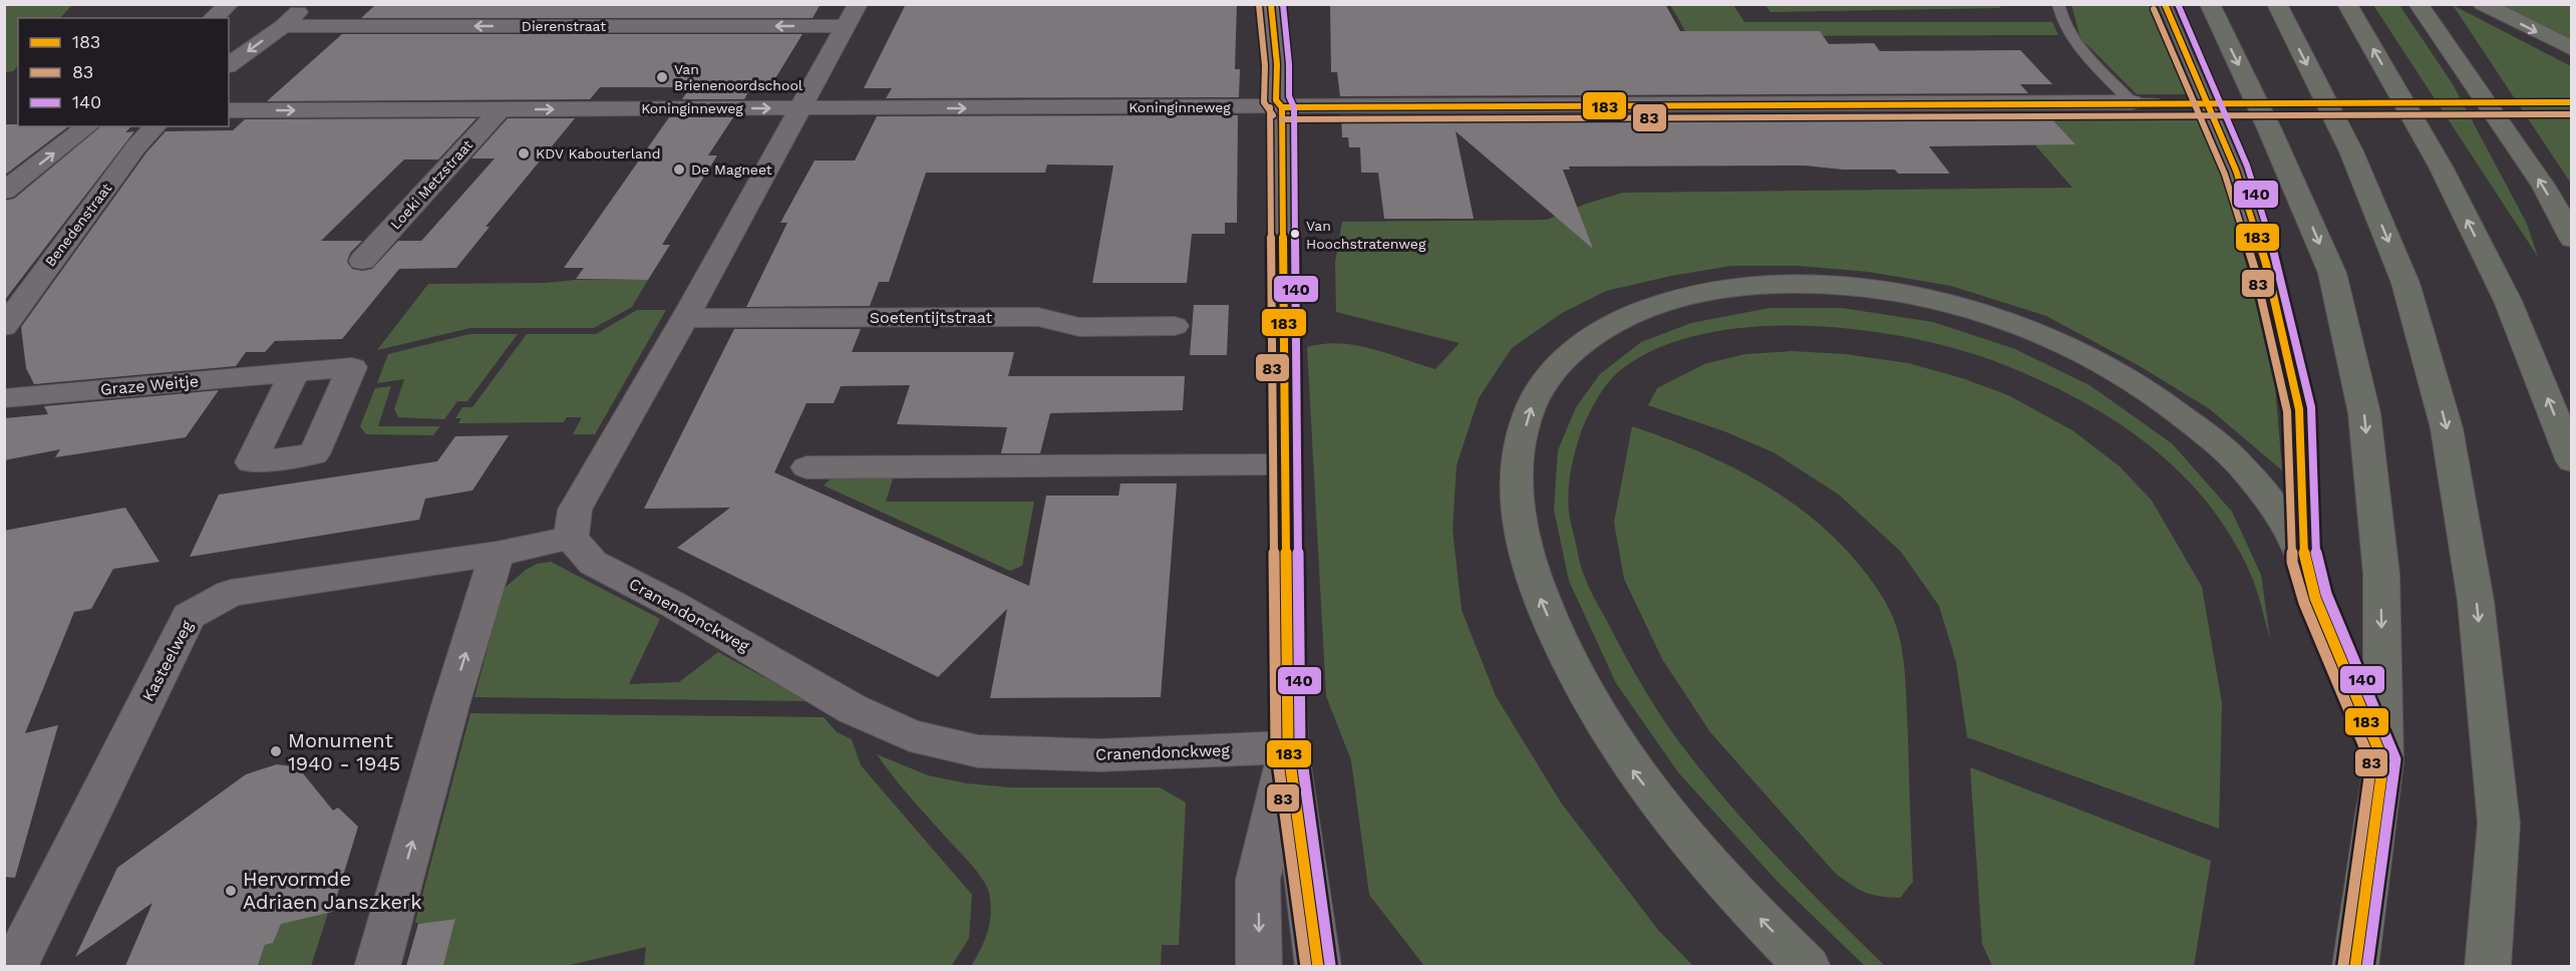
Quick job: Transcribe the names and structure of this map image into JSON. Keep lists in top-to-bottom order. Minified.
{"streets":{"street":["Dierenstraat","Koninginneweg","Loeki Metzstraat","Benedenstraat","Soetentijtstraat","Graze Weitje","Cranendonckweg","Kasteelweg"]},"crossings":[["Koninginneweg","Loeki Metzstraat"],["Cranendonckweg","Kasteelweg"]],"one_way":["Dierenstraat","Koninginneweg"],"places":["Van Brienenoordschool","KDV Kabouterland","De Magneet","Van Hoochstratenweg","Monument 1940 - 1945","Hervormde Adriaen Janszkerk"],"lines":["transit line 183","transit line 140","transit line 83"],"legend":["183","83","140"]}
